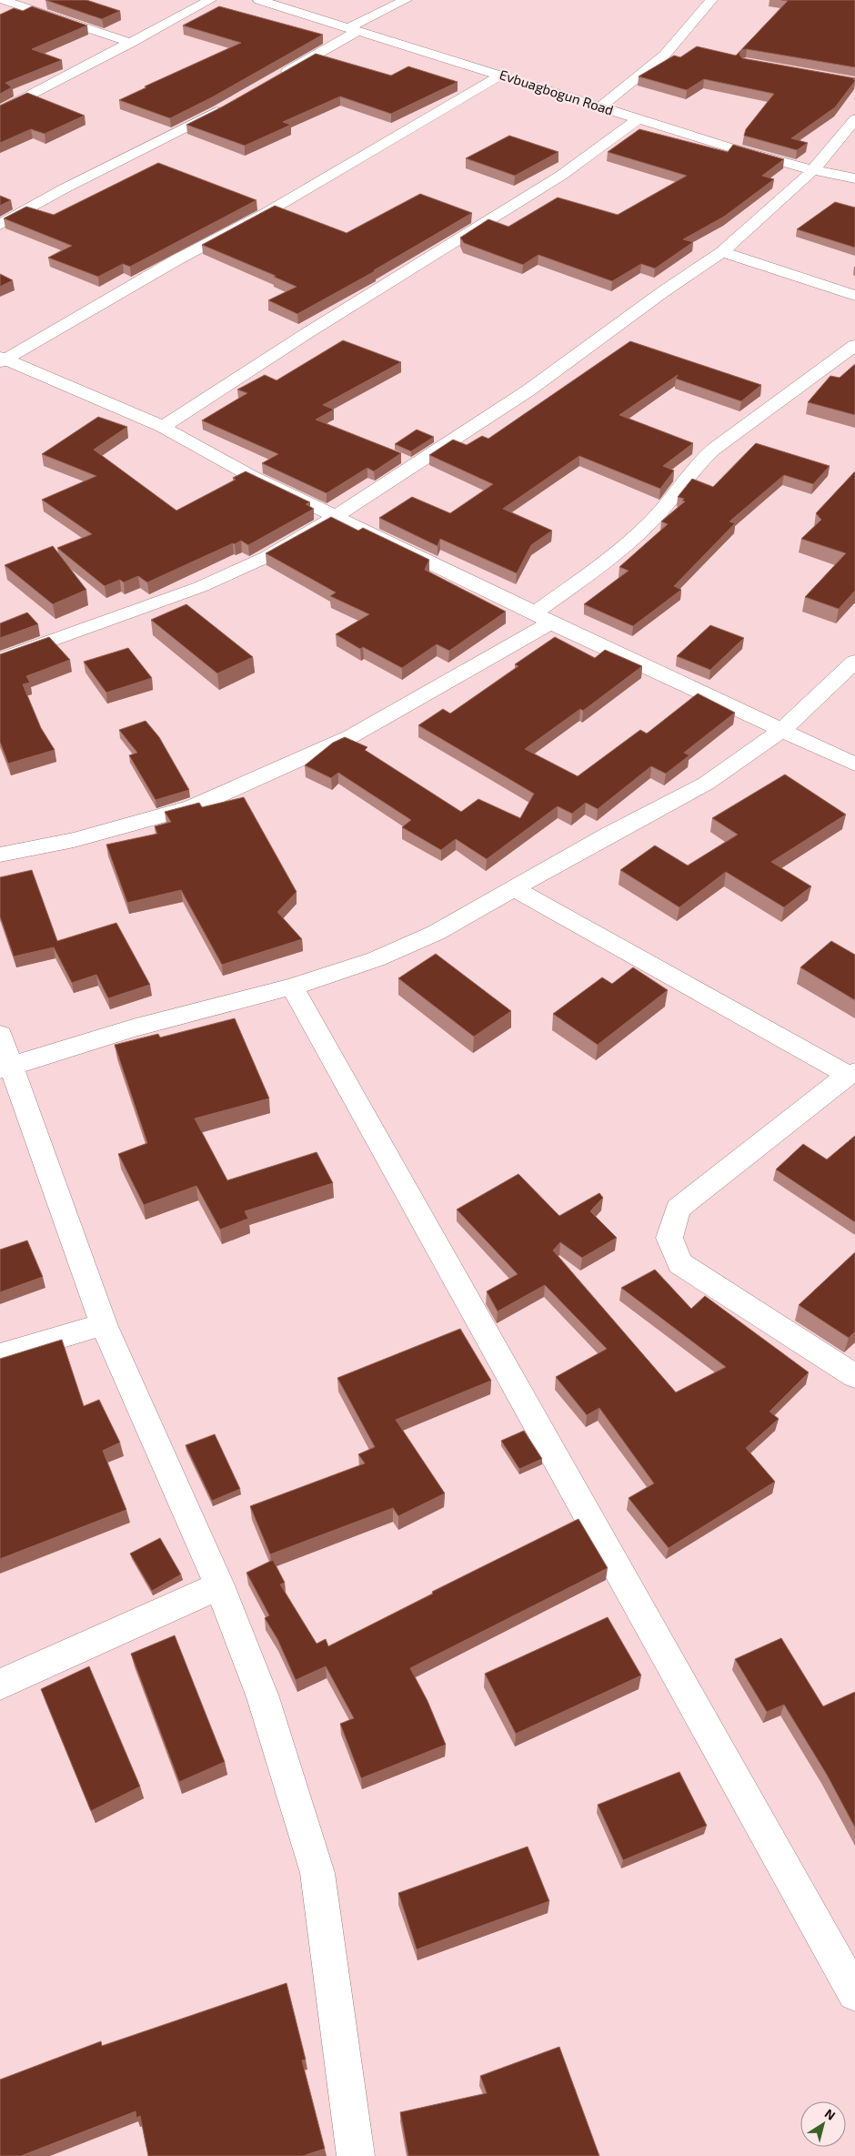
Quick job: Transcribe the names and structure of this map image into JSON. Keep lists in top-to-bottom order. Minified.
{"streets":{"street":["Evbuagbogun Road"]},"north":"top right"}
